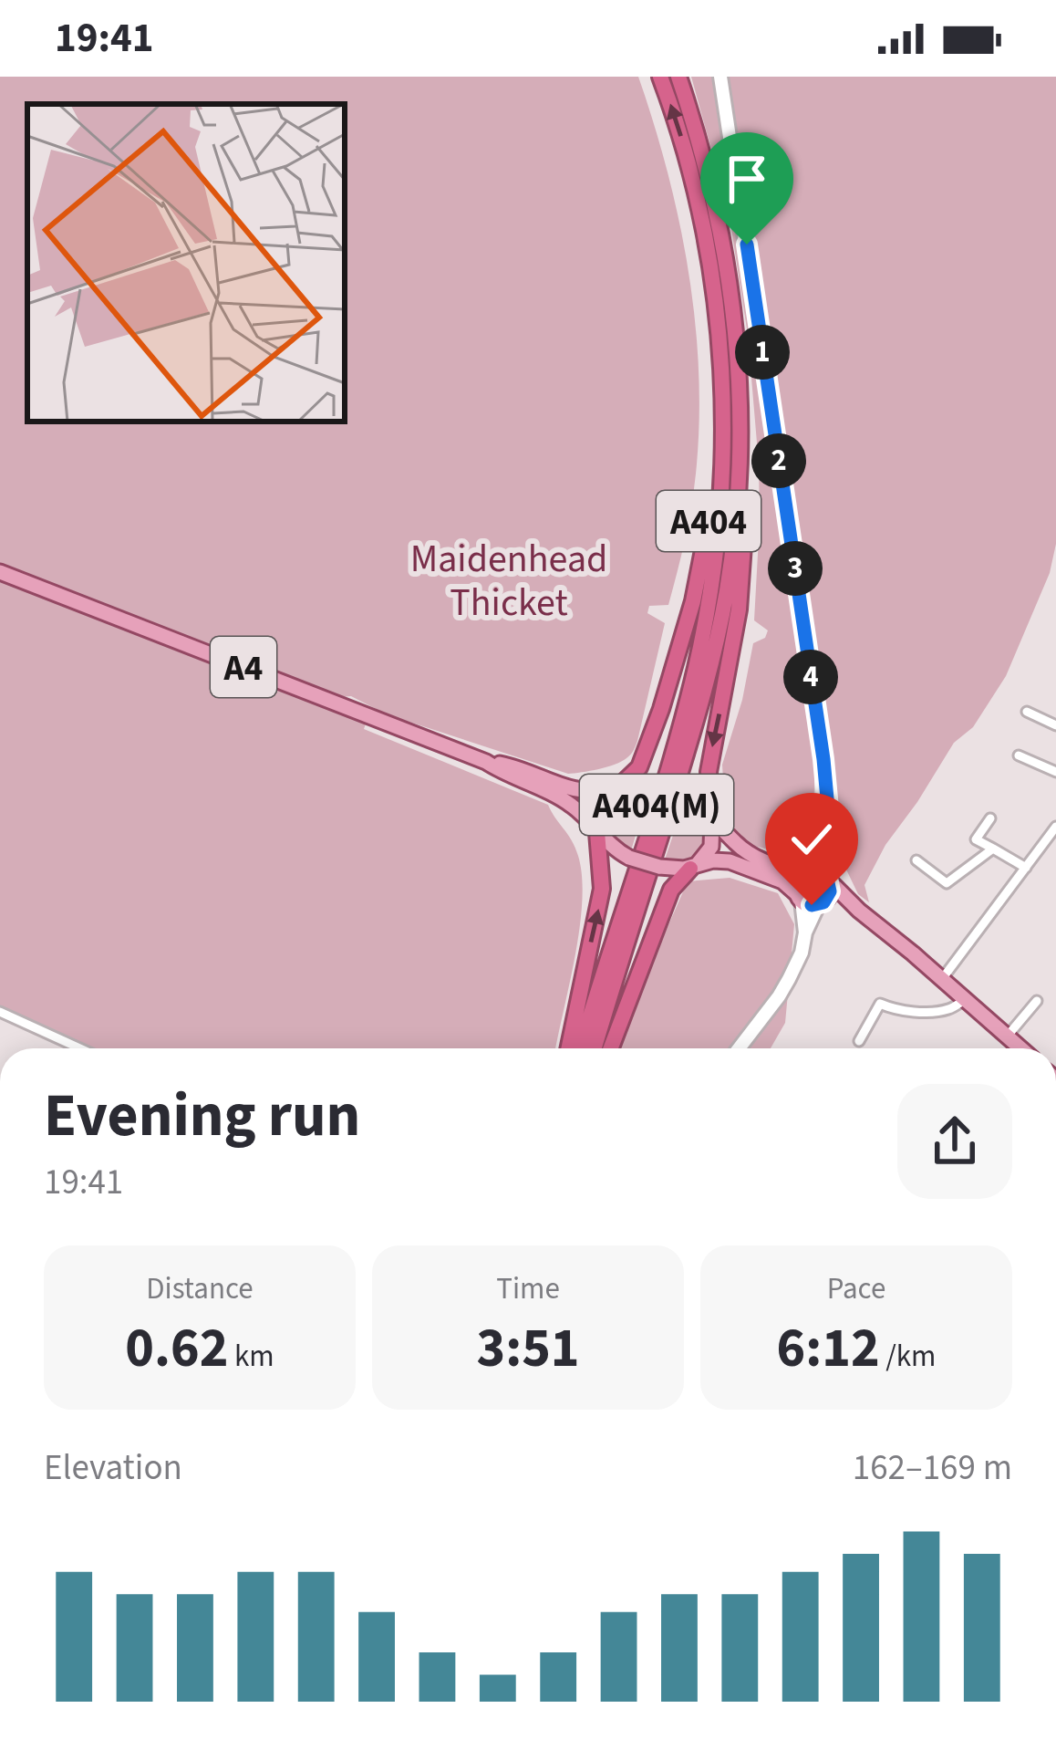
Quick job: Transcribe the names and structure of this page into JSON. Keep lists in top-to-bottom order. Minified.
{"streets":{"highway":["A404","A404(M)"],"main road":["A4"]},"crossings":[["A404","A4"],["A404","A404(M)"],["A4","A404(M)"]],"parks":["Maidenhead Thicket"],"page":{"status":"19:41","pins":["1","2","3","4"],"heading":["Evening run","19:41"],"stats":[["Distance","0.62 km"],["Time","3:51"],["Pace","6:12 /km"]],"chart":["Elevation","162–169 m"]}}
